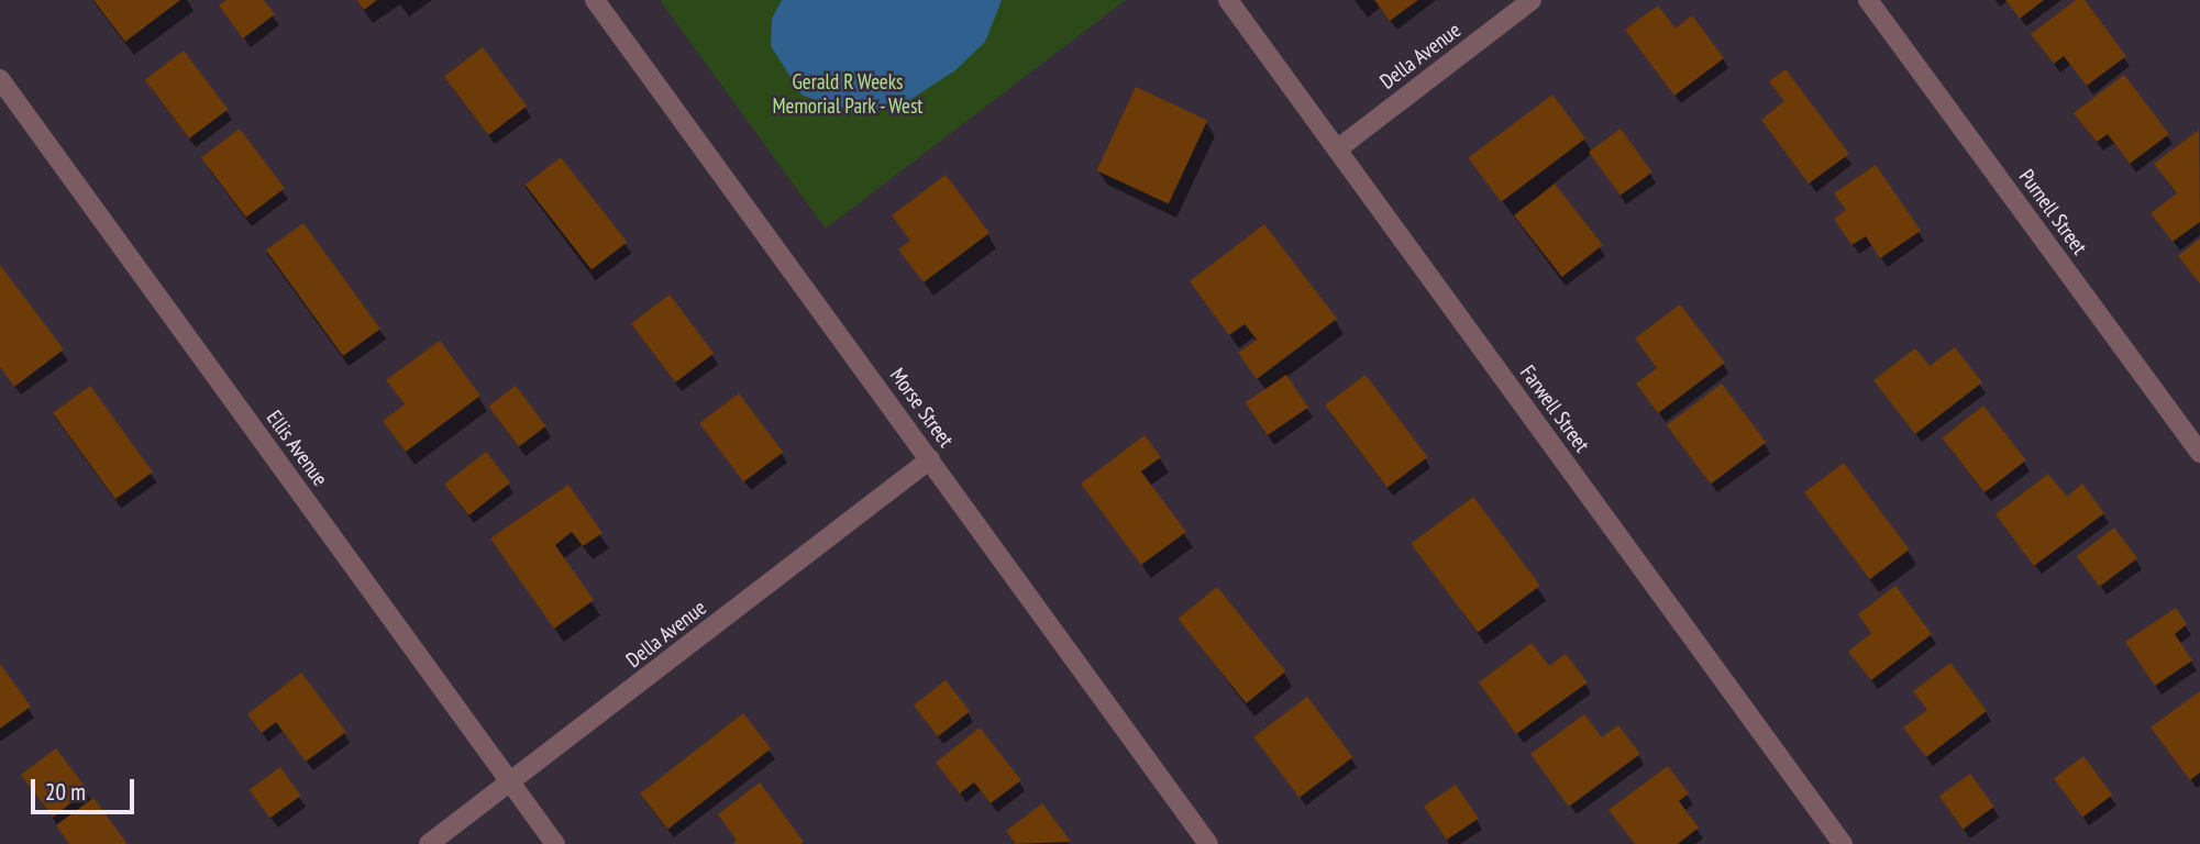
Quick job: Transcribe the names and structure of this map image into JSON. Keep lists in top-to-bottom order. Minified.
{"streets":{"street":["Della Avenue","Purnell Street","Morse Street","Farwell Street","Ellis Avenue"]},"crossings":[["Della Avenue","Morse Street"],["Della Avenue","Farwell Street"],["Della Avenue","Ellis Avenue"]],"parks":["Gerald R Weeks Memorial Park - West"],"scale_bar":"20 m"}
